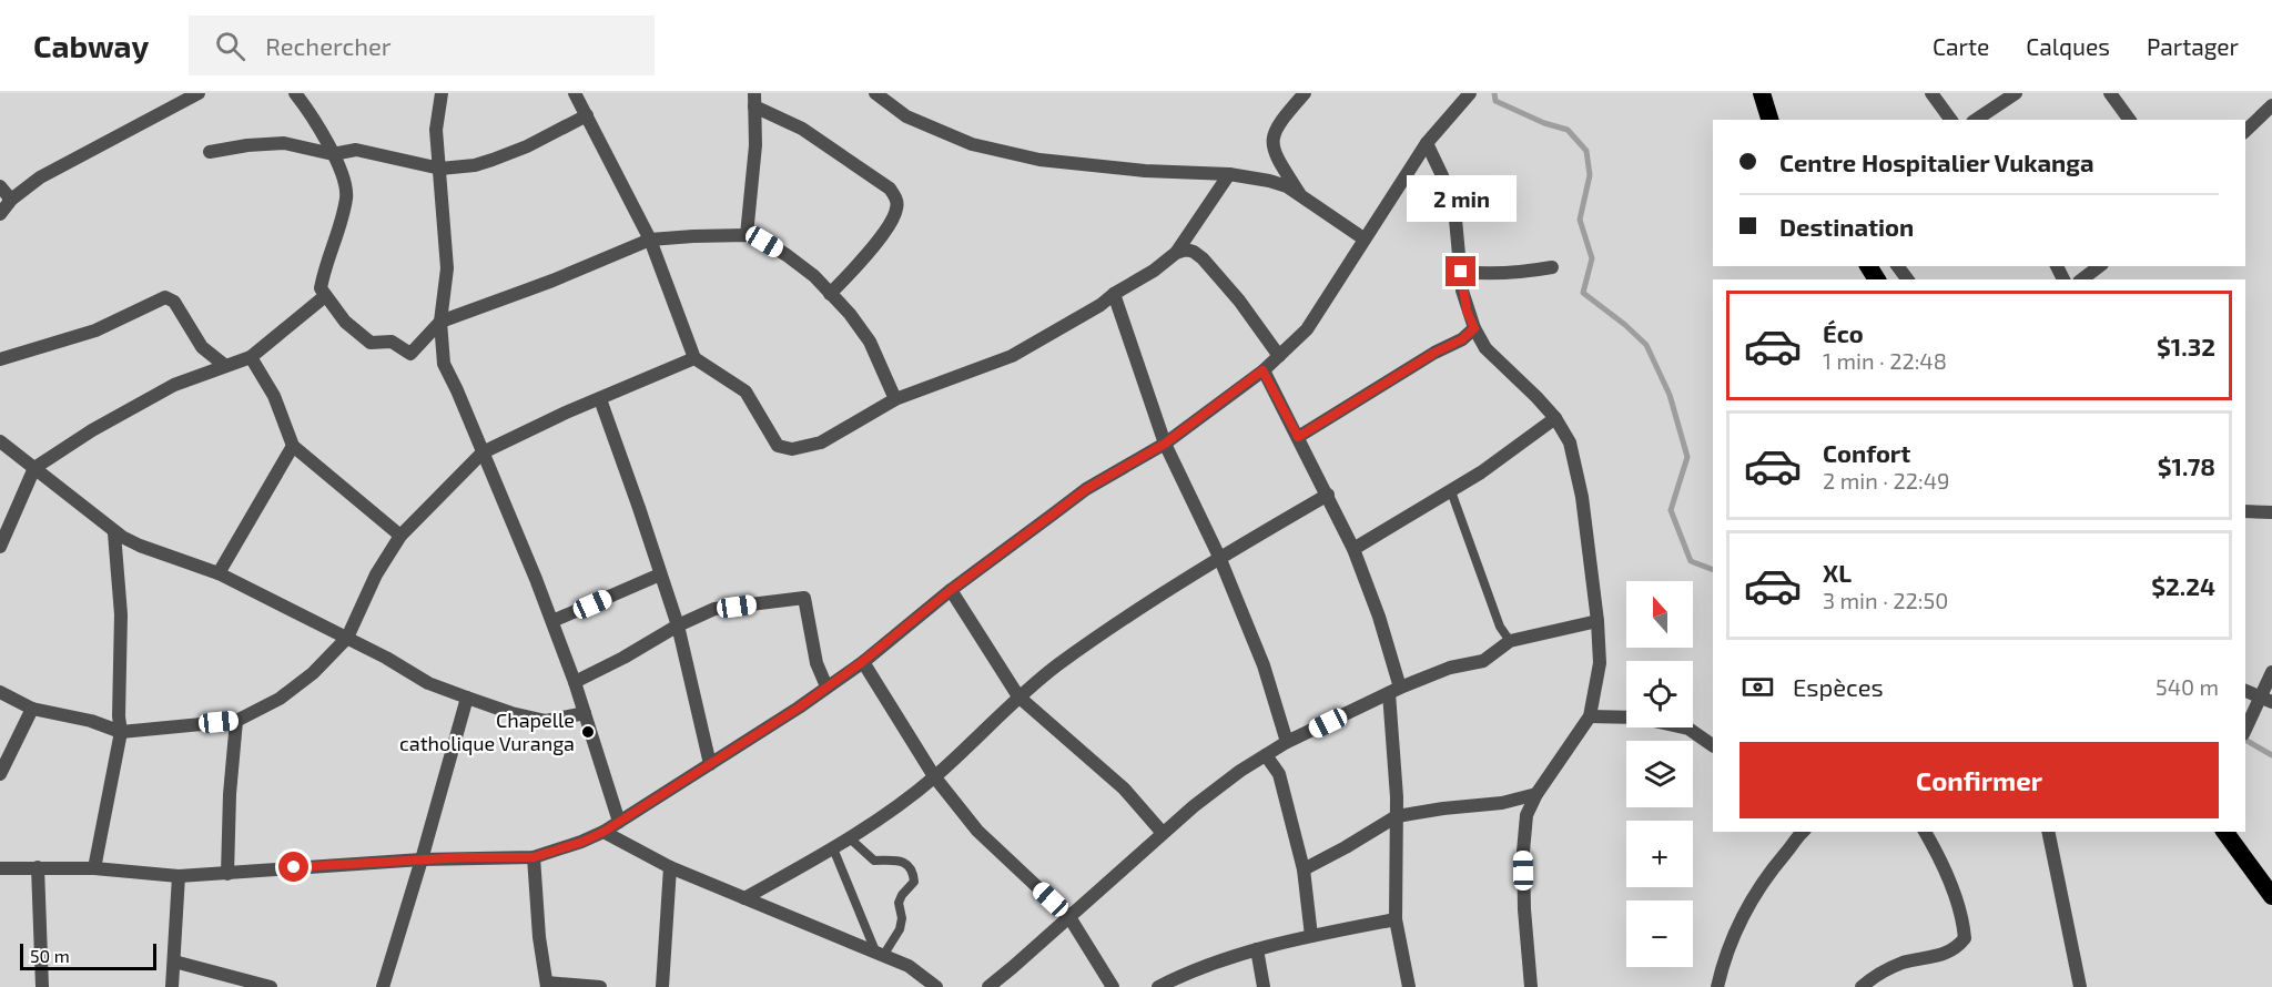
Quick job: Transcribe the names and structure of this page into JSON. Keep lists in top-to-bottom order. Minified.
{"places":["Chapelle catholique Vuranga"],"scale_bar":"50 m","north":"top","page":{"header":"Cabway","search":"Rechercher","nav":["Carte","Calques","Partager"],"banner":["Centre Hospitalier Vukanga","Destination"],"bubble":"2 min","list":[{"name":"Éco","note":"1 min · 22:48","value":"$1.32"},{"name":"Confort","note":"2 min · 22:49","value":"$1.78"},{"name":"XL","note":"3 min · 22:50","value":"$2.24"}],"map_buttons":["+","−"],"pay":["Espèces","540 m"],"buttons":"Confirmer","scale":"50 m"}}
